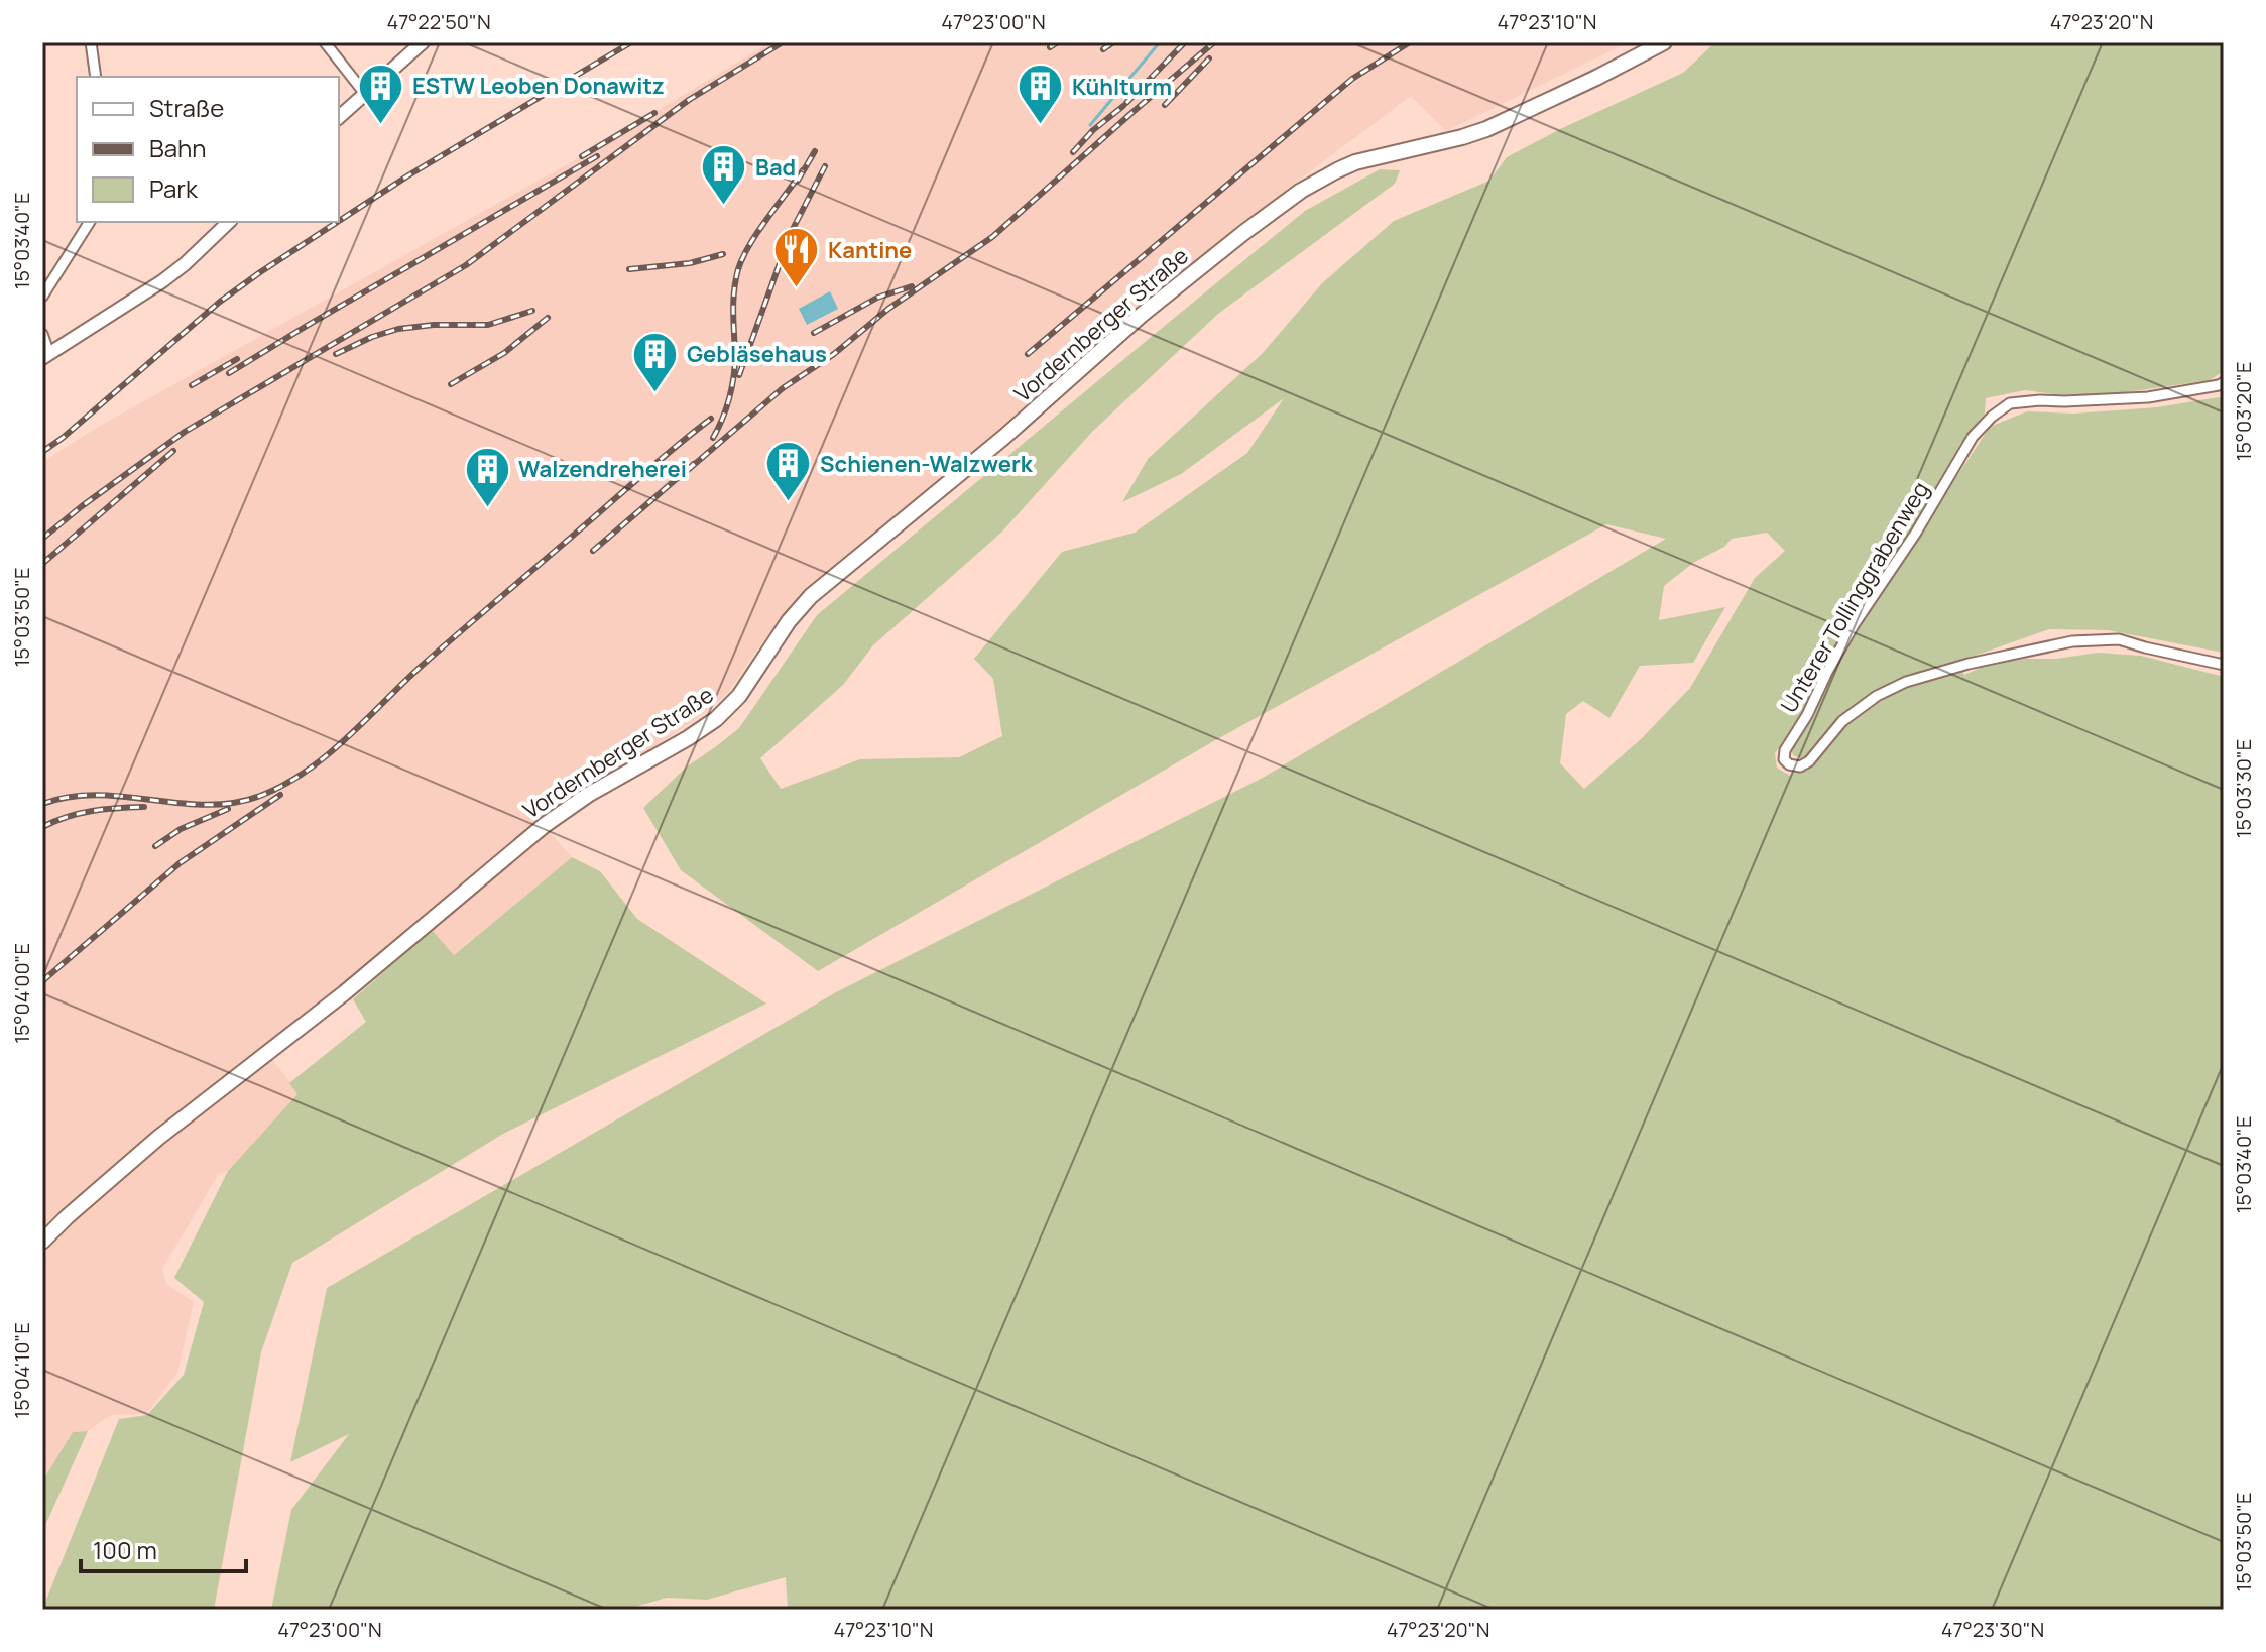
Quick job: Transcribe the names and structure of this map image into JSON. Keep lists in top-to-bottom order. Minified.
{"streets":{"main road":["Vordernberger Straße"],"street":["Unterer Tollinggrabenweg"]},"places":{"building":["ESTW Leoben Donawitz","Kühlturm","Bad","Gebläsehaus","Schienen-Walzwerk","Walzendreherei"],"restaurant":["Kantine"]},"legend":["Straße","Bahn","Park"],"scale_bar":"100 m","coordinates":["47°22'50\"N","47°23'00\"N","47°23'10\"N","47°23'20\"N","15°03'40\"E","15°03'20\"E","15°03'50\"E","15°03'30\"E","15°04'00\"E","15°04'10\"E","47°23'30\"N"]}
